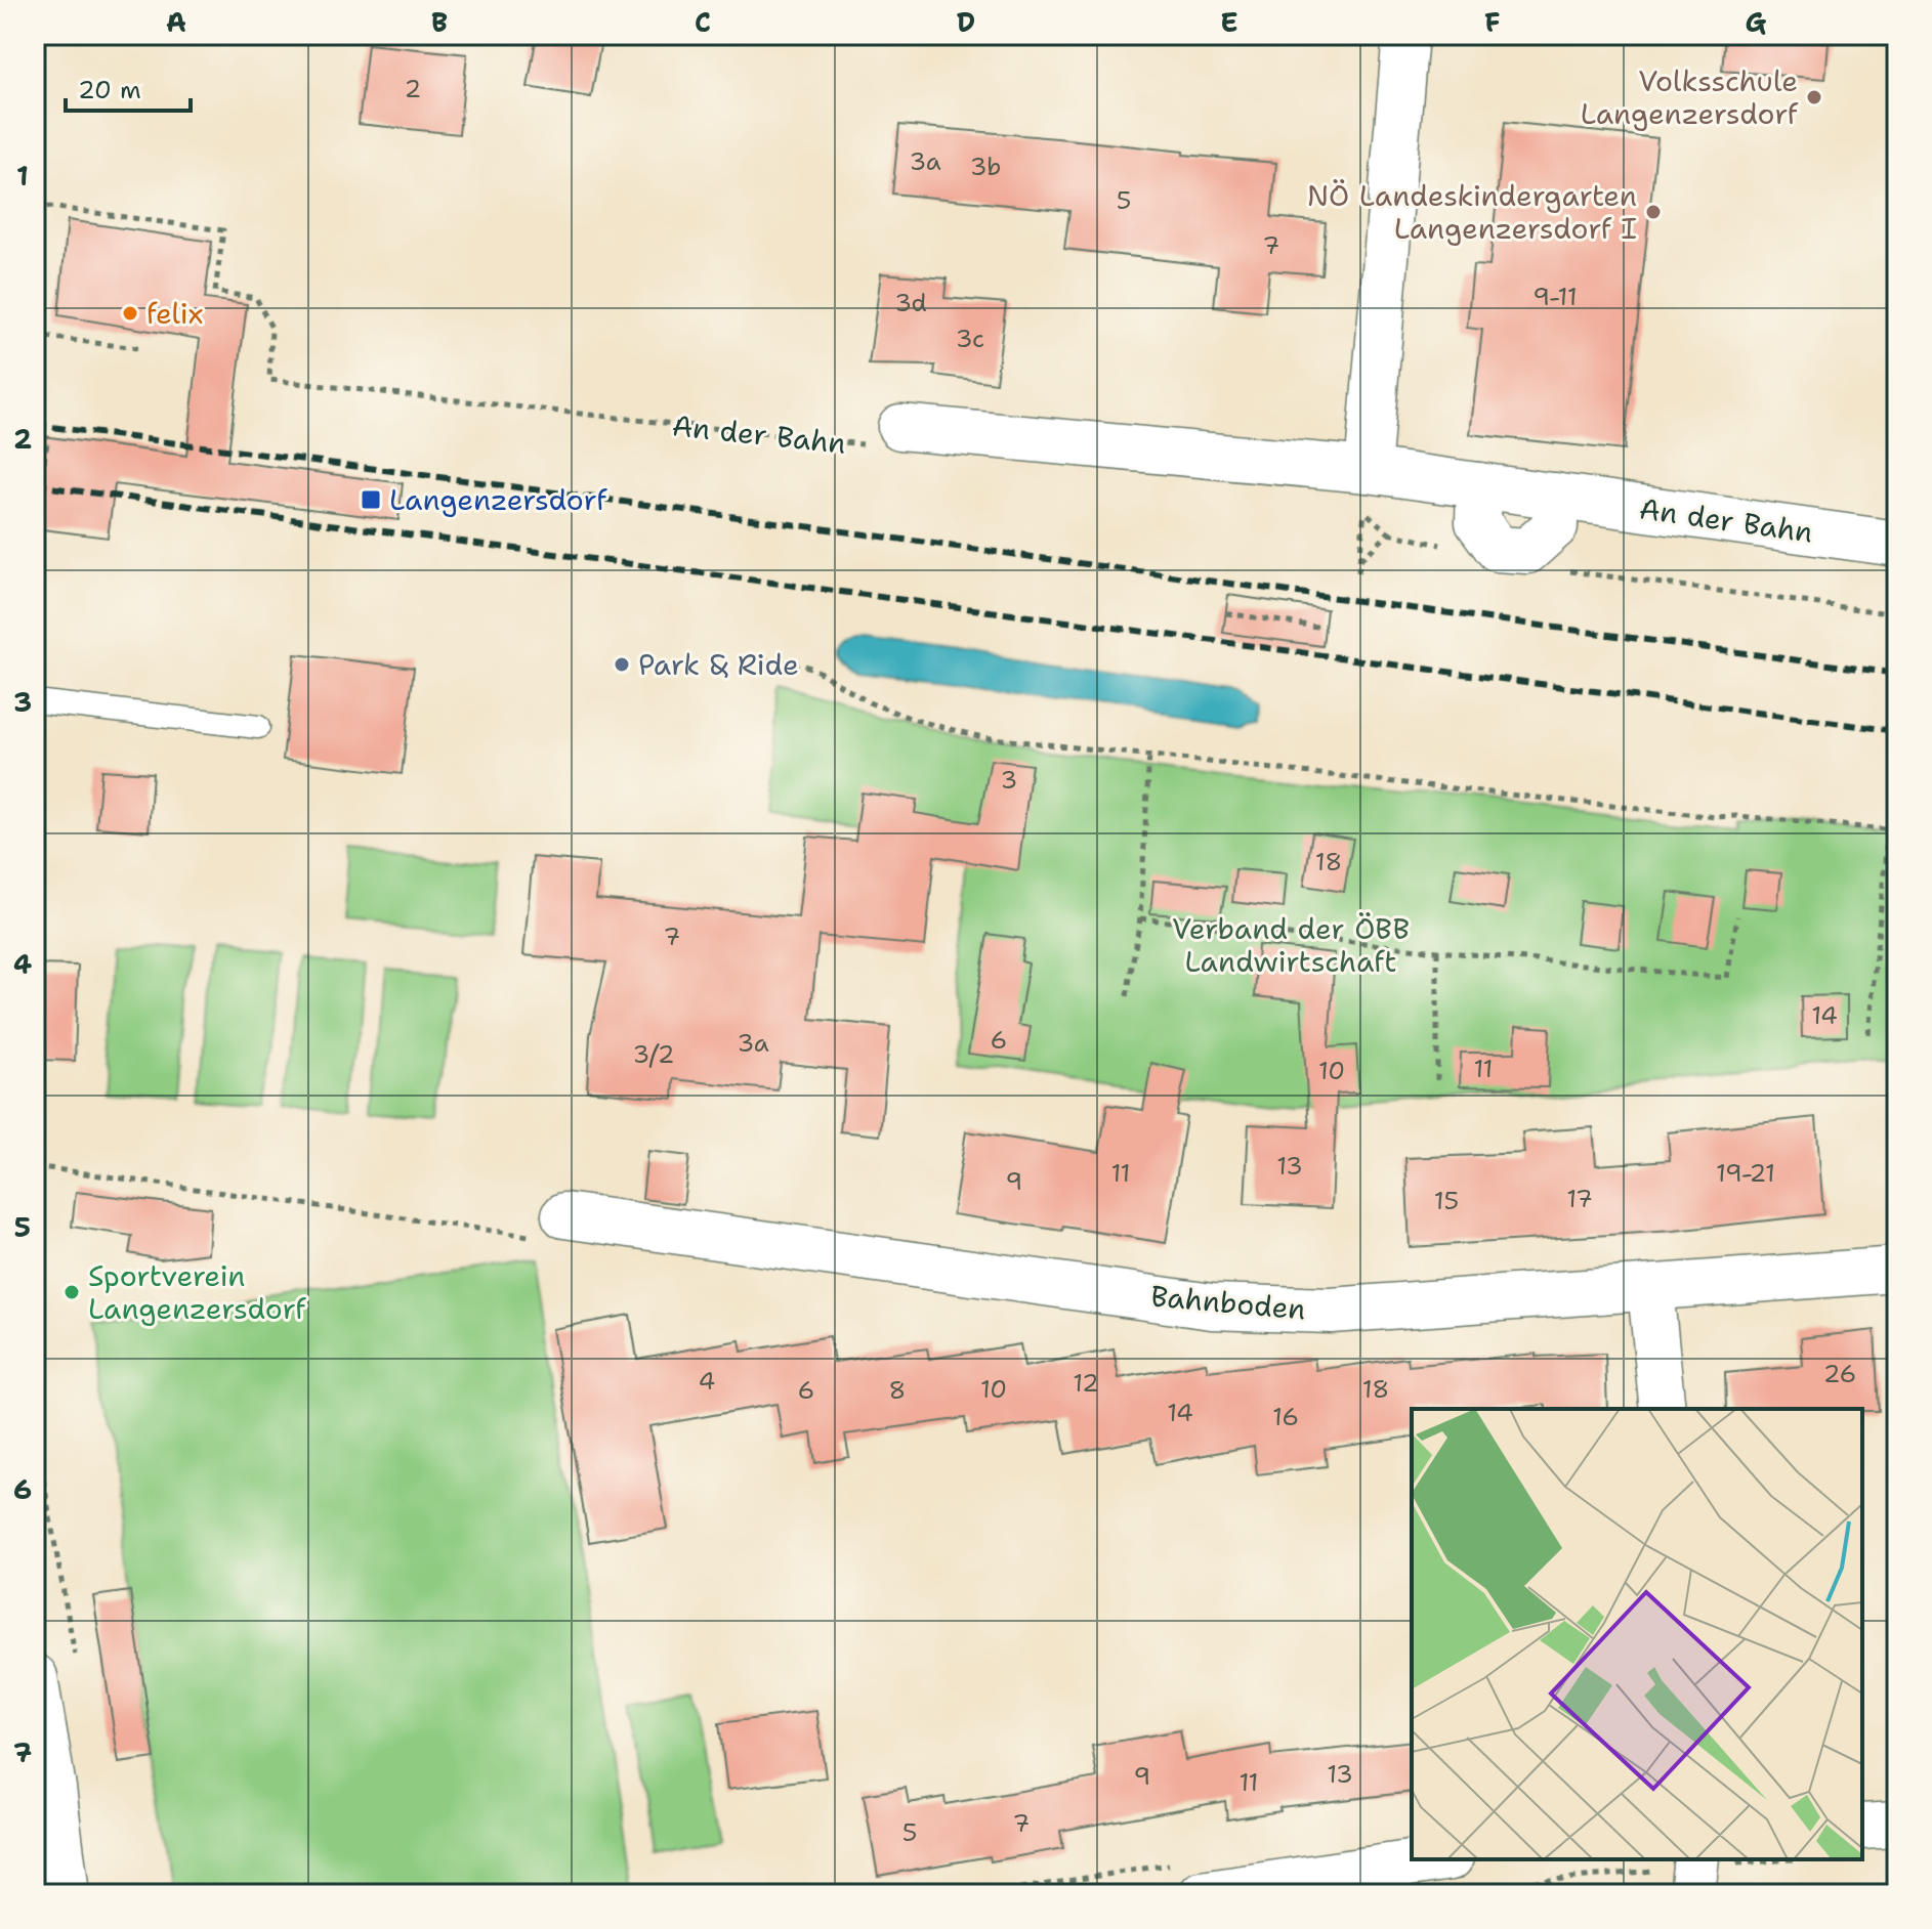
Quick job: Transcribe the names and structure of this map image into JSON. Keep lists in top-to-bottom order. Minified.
{"streets":{"street":["An der Bahn","Bahnboden"]},"parks":["Verband der ÖBB Landwirtschaft"],"places":{"other":["Volksschule Langenzersdorf","NÖ Landeskindergarten Langenzersdorf I","felix","Park & Ride","Sportverein Langenzersdorf"],"transit":["Langenzersdorf"]},"house_numbers":["2","3a","3b","5","7","9-11","3d","3c","3","18","7","14","6","3a","3/2","11","10","13","11","19-21","9","17","15","26","4","12","10","18","6","8","14","16","13","9","11","7","5"],"scale_bar":"20 m","grid":{"columns":["A","B","C","D","E","F","G"],"rows":["1","2","3","4","5","6","7"]}}
